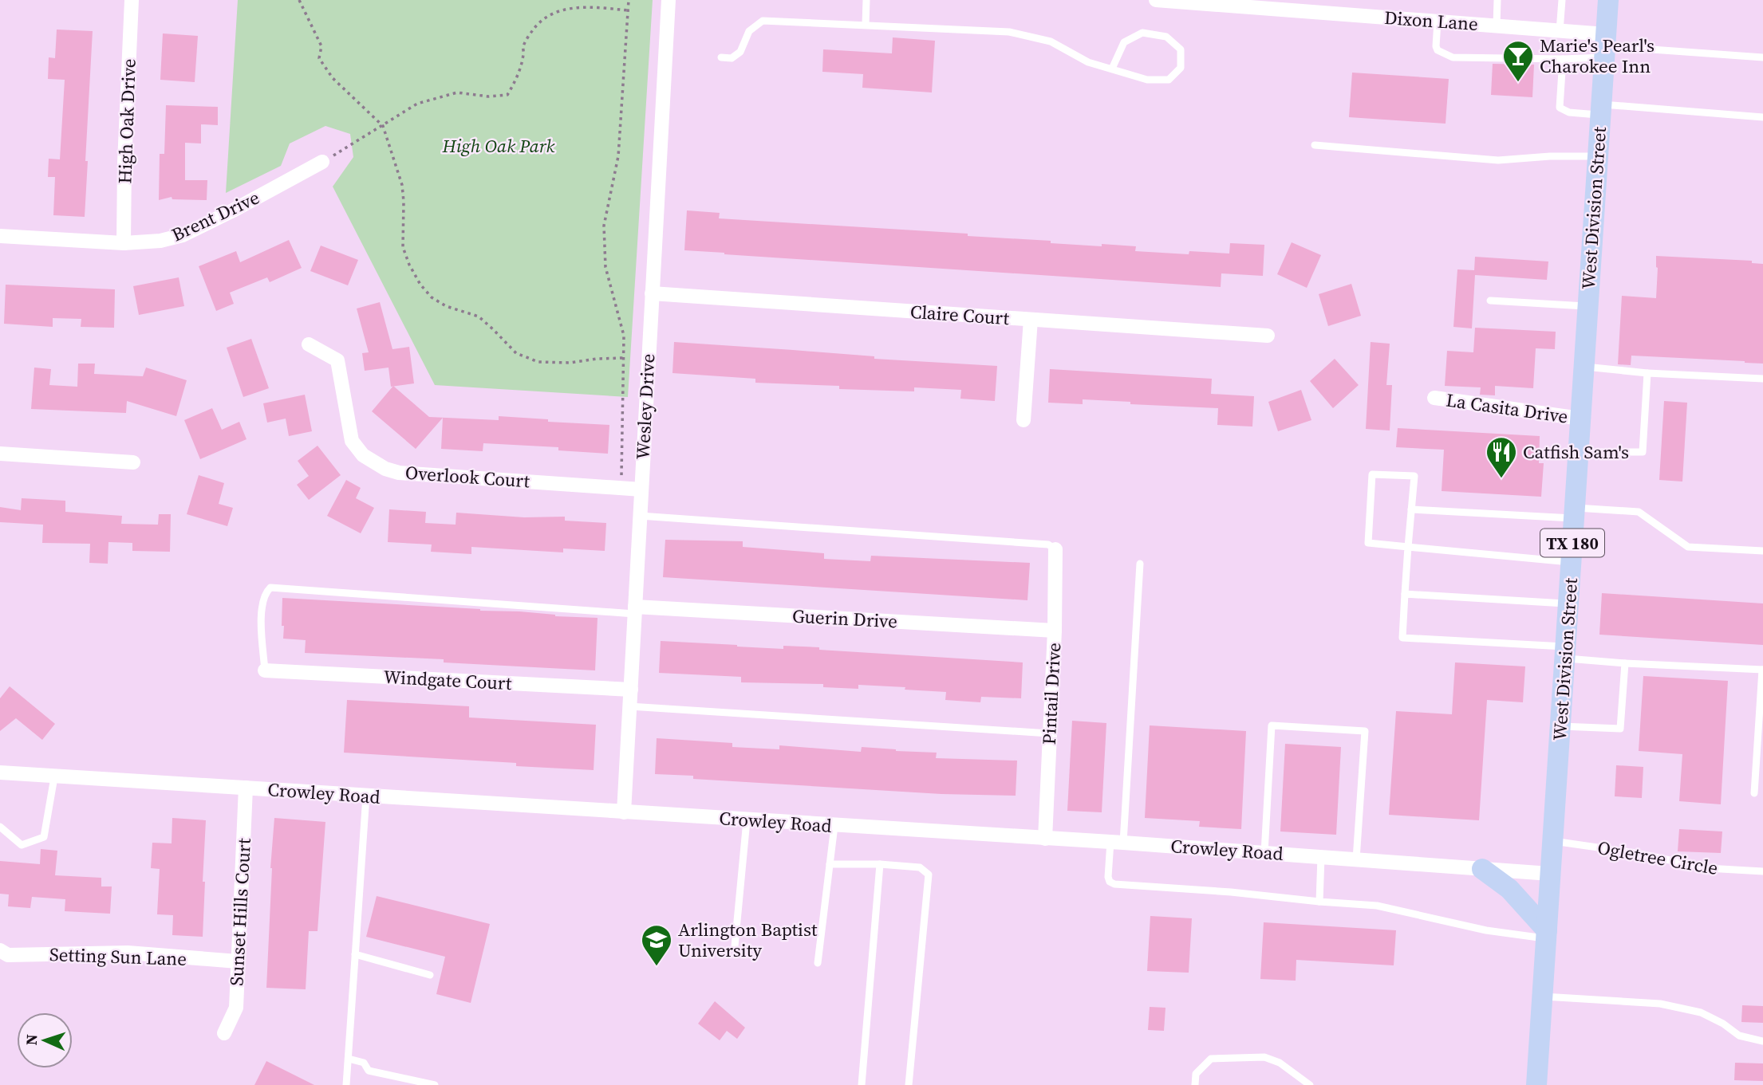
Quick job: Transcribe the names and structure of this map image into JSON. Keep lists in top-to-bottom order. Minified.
{"streets":{"main road":["West Division Street","TX 180"],"street":["Dixon Lane","High Oak Drive","Brent Drive","Claire Court","Wesley Drive","La Casita Drive","Overlook Court","Guerin Drive","Windgate Court","Pintail Drive","Crowley Road","Sunset Hills Court","Setting Sun Lane"],"lane":["Ogletree Circle"]},"crossings":[["Dixon Lane","West Division Street"],["High Oak Drive","Brent Drive"],["West Division Street","La Casita Drive"],["West Division Street","Crowley Road"],["West Division Street","Ogletree Circle"],["Claire Court","Wesley Drive"],["Wesley Drive","Overlook Court"],["Wesley Drive","Guerin Drive"],["Wesley Drive","Windgate Court"],["Wesley Drive","Crowley Road"],["Guerin Drive","Pintail Drive"],["Pintail Drive","Crowley Road"],["Crowley Road","Sunset Hills Court"],["Sunset Hills Court","Setting Sun Lane"]],"parks":["High Oak Park"],"places":{"bar":["Marie's Pearl's Charokee Inn"],"restaurant":["Catfish Sam's"],"school or university":["Arlington Baptist University"]},"north":"left"}
